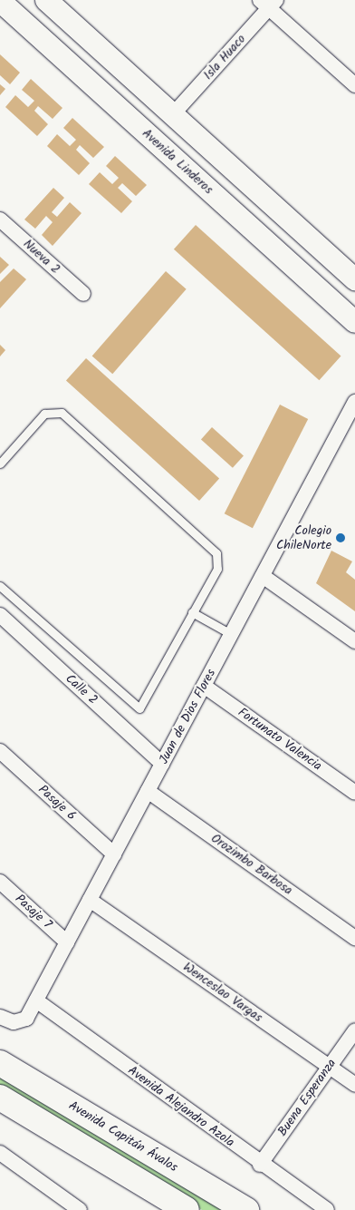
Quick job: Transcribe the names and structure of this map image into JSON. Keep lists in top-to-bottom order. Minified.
{"streets":{"highway":["Avenida Capitán Ávalos"],"street":["Isla Huaco","Avenida Linderos","Nueva 2","Calle 2","Juan de Dios Flores","Fortunato Valencia","Pasaje 6","Orozimbo Barbosa","Pasaje 7","Wenceslao Vargas","Buena Esperanza","Avenida Alejandro Azola"]},"crossings":[["Calle 2","Juan de Dios Flores"],["Juan de Dios Flores","Fortunato Valencia"],["Juan de Dios Flores","Pasaje 6"],["Juan de Dios Flores","Orozimbo Barbosa"],["Juan de Dios Flores","Pasaje 7"],["Juan de Dios Flores","Wenceslao Vargas"],["Juan de Dios Flores","Avenida Alejandro Azola"],["Wenceslao Vargas","Buena Esperanza"],["Buena Esperanza","Avenida Alejandro Azola"]],"places":["Colegio ChileNorte"]}
